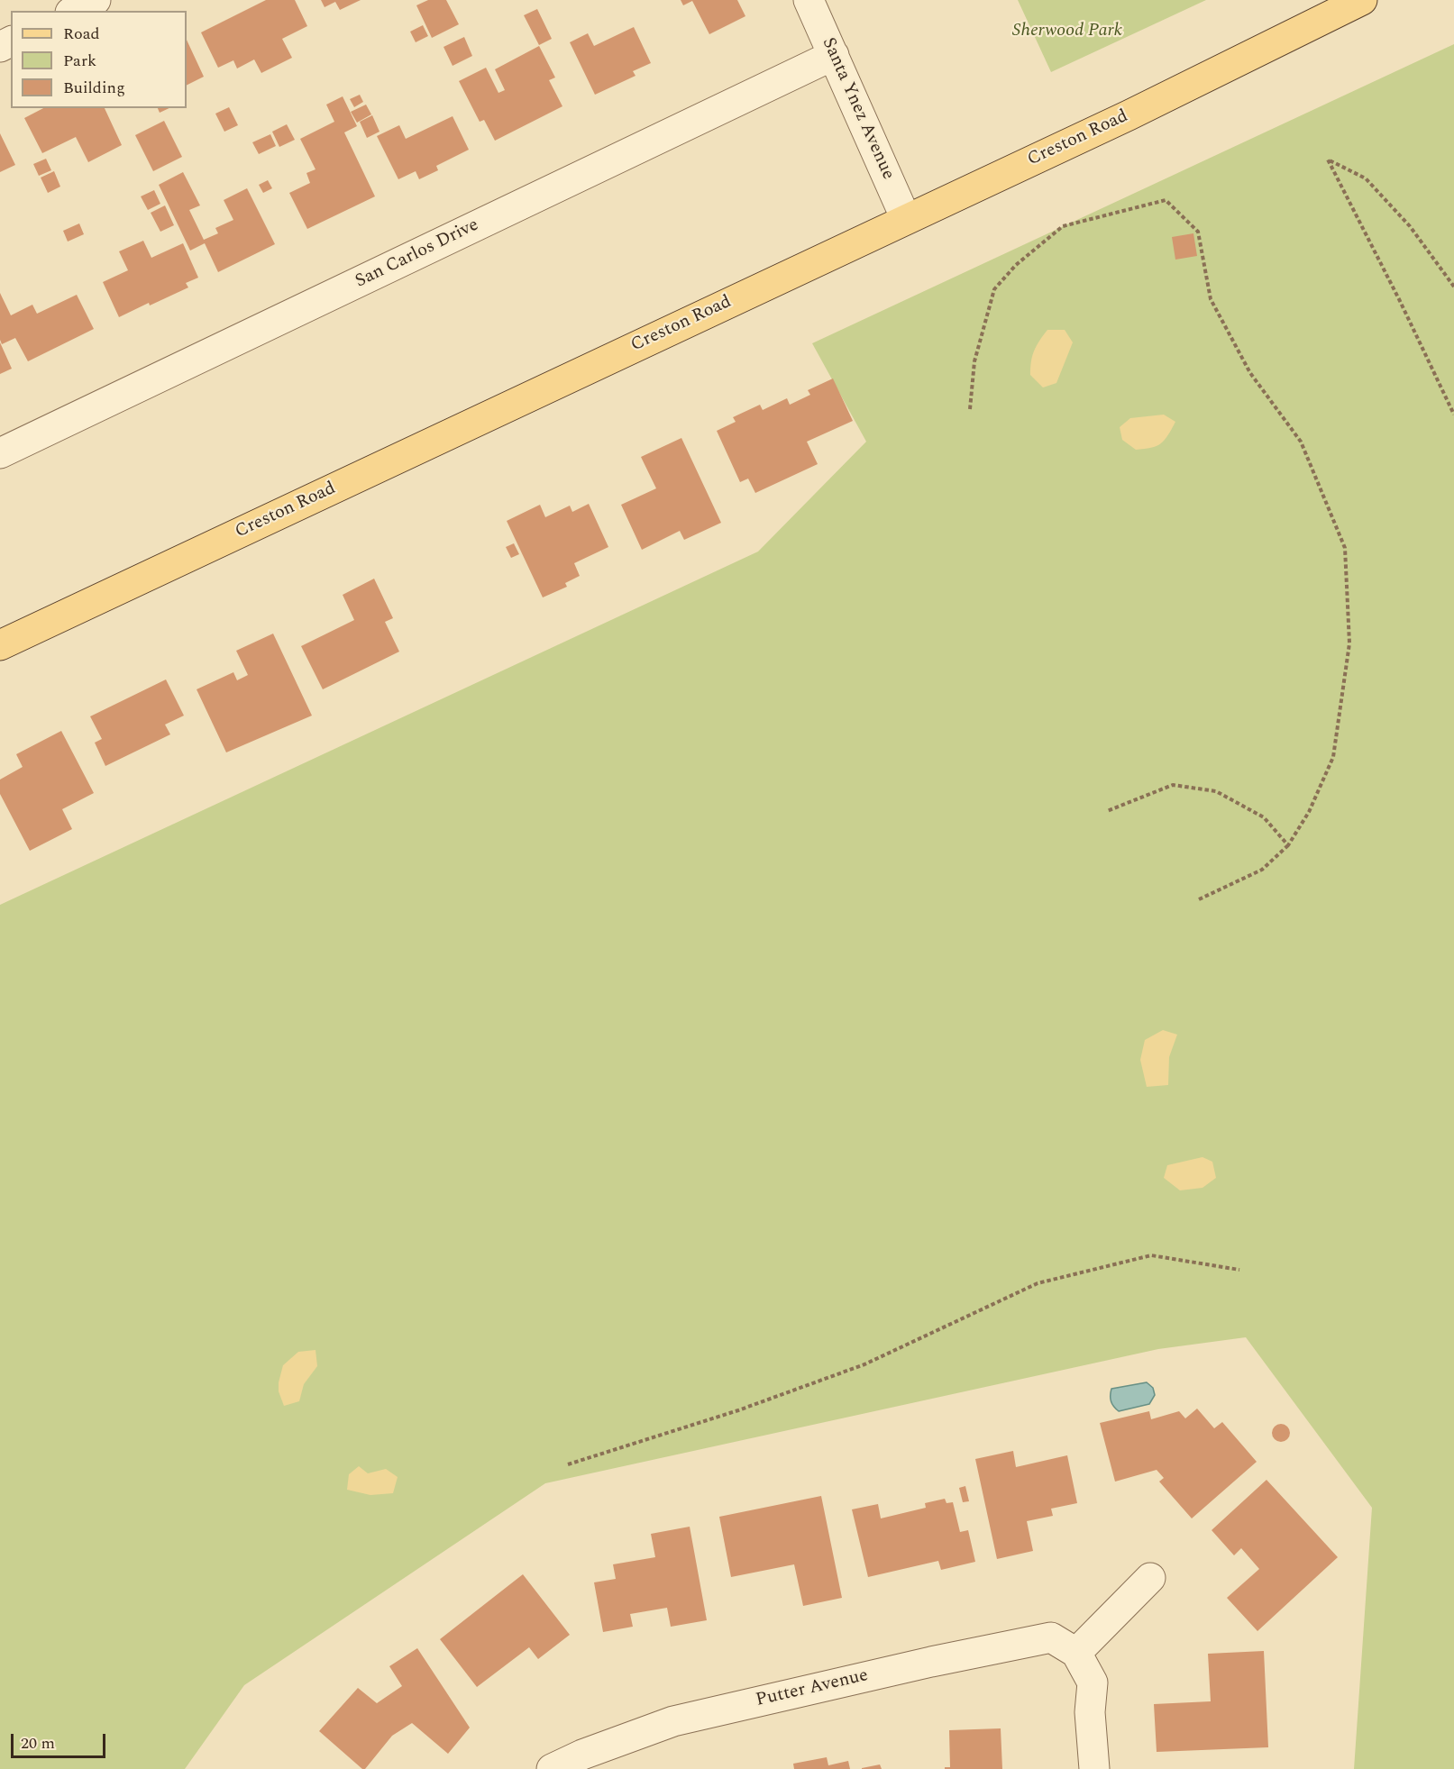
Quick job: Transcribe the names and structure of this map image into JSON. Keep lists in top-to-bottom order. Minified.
{"streets":{"main road":["Creston Road"],"street":["Santa Ynez Avenue","San Carlos Drive","Putter Avenue"]},"crossings":[["Santa Ynez Avenue","Creston Road"],["Santa Ynez Avenue","San Carlos Drive"]],"parks":["Sherwood Park"],"legend":["Road","Park","Building"],"scale_bar":"20 m"}
